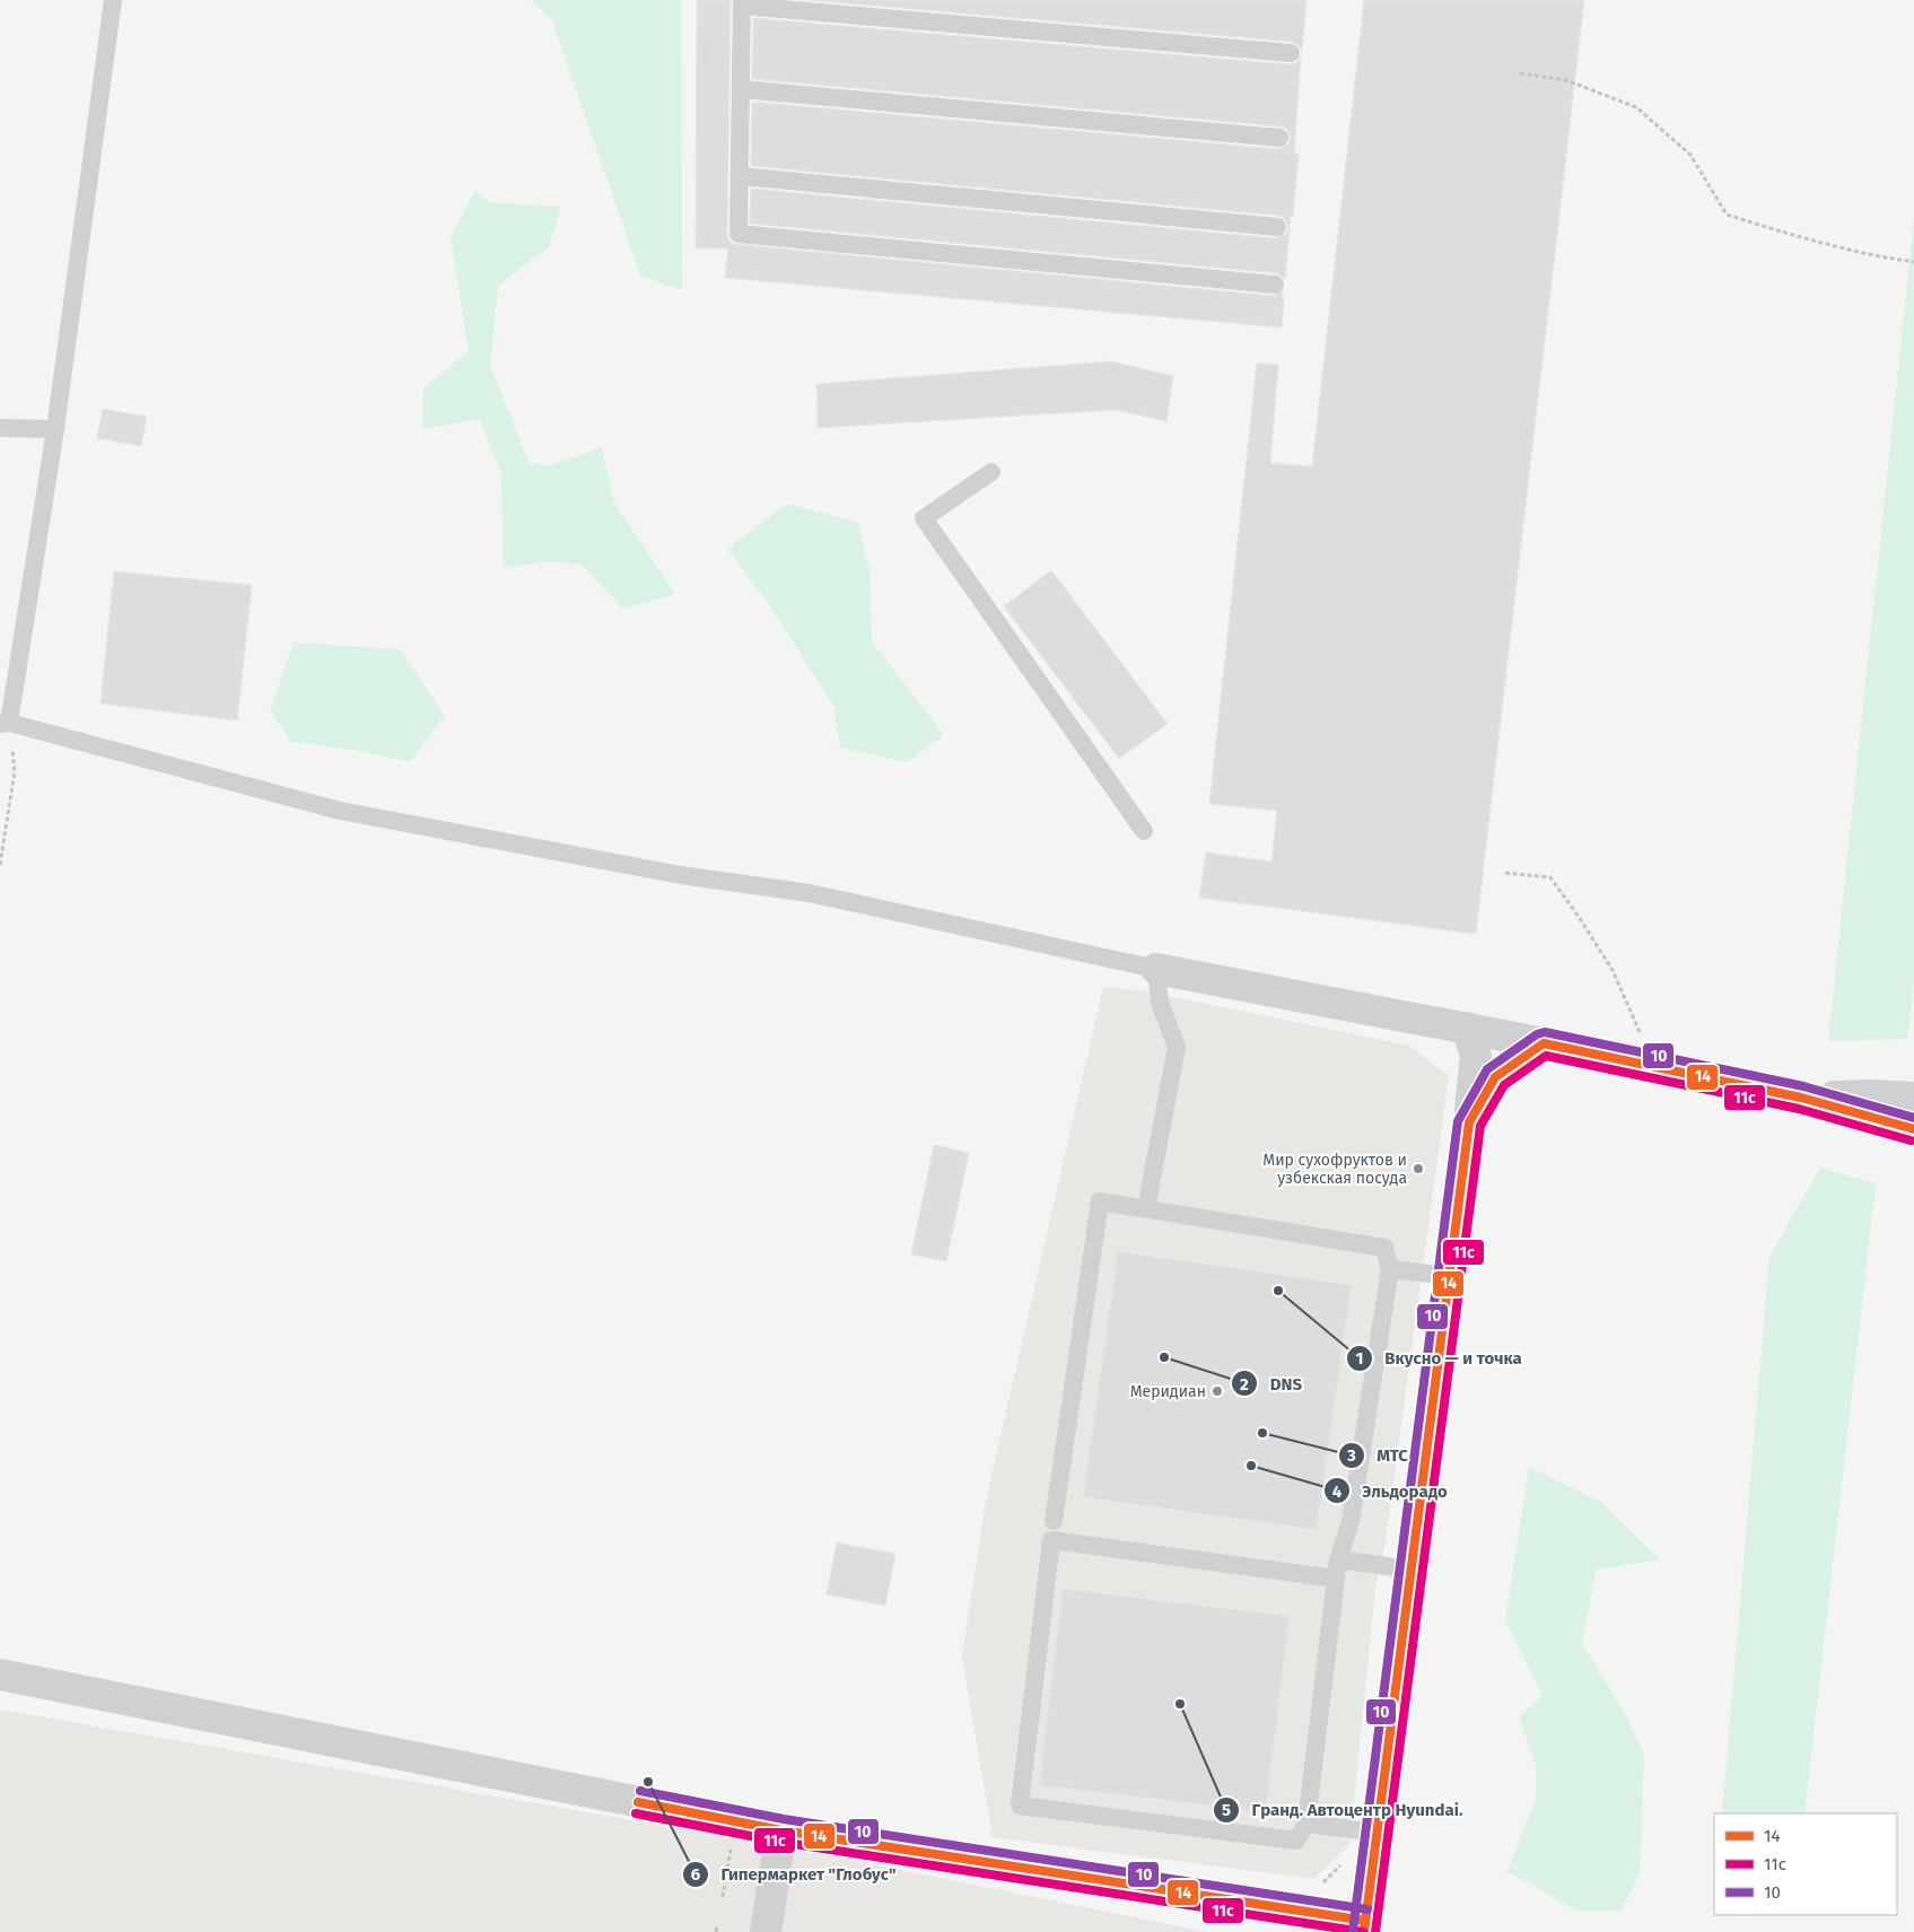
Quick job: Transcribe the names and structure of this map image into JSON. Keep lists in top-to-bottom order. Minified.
{"places":["Мир сухофруктов и узбекская посуда","Вкусно — и точка","DNS","Меридиан","МТС","Эльдорадо","Гранд. Автоцентр Hyundai.","Гипермаркет \"Глобус\""],"lines":["transit line 10","transit line 14","transit line 11с"],"legend":["14","11с","10"]}
